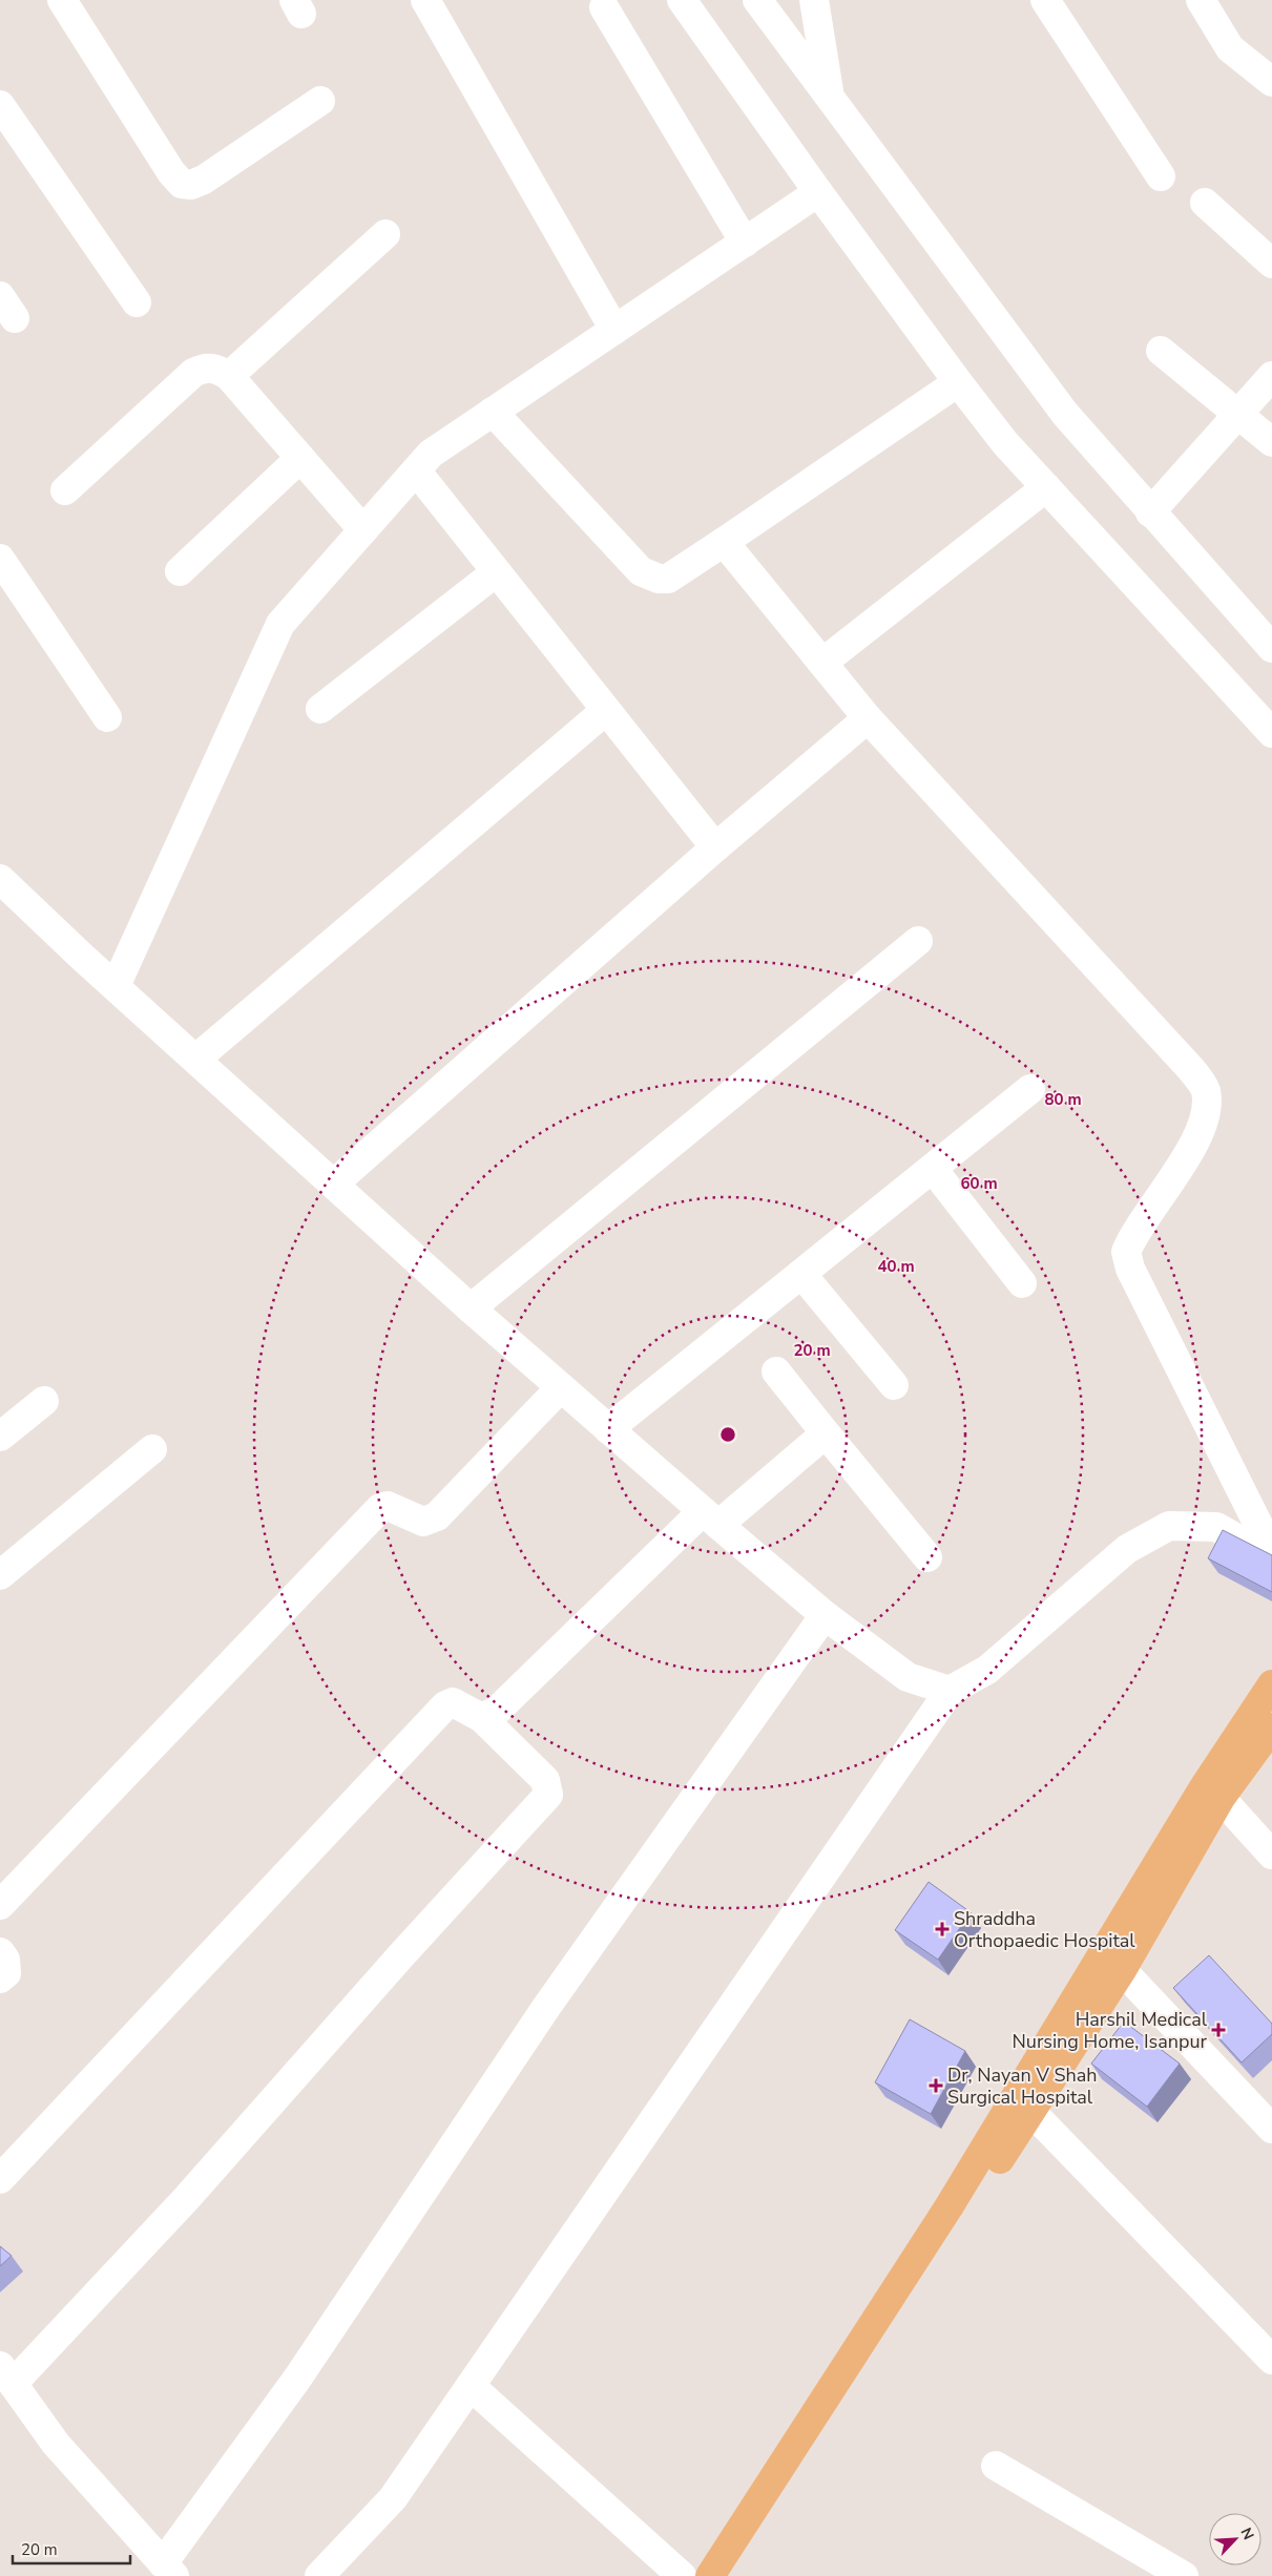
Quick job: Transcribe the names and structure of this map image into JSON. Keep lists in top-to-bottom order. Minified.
{"places":{"health":["Shraddha Orthopaedic Hospital","Harshil Medical Nursing Home, Isanpur","Dr, Nayan V Shah Surgical Hospital"]},"scale_bar":"20 m","north":"top right","rings":["80 m","60 m","40 m","20 m"]}
